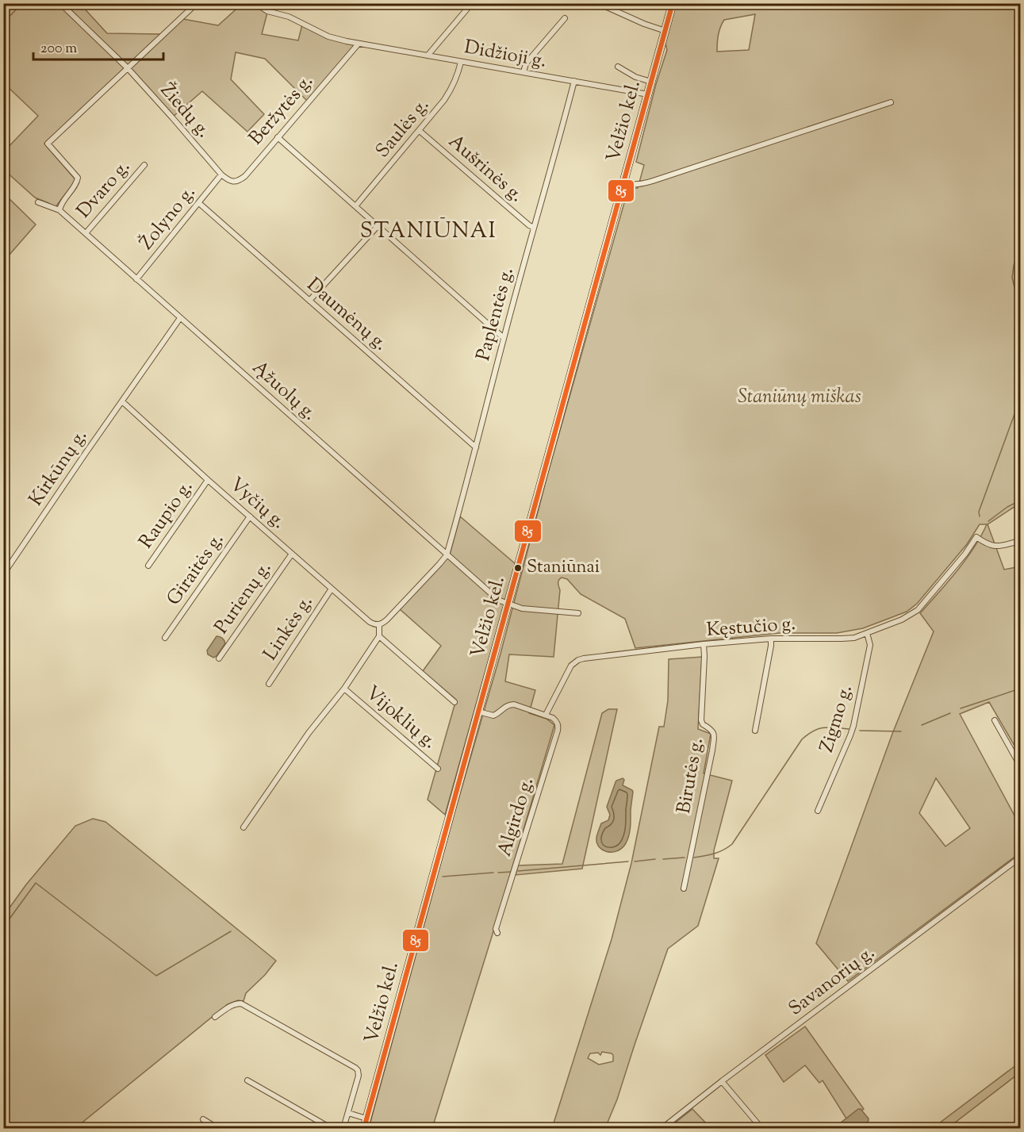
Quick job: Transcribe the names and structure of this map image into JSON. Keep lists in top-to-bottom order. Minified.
{"streets":{"main road":["Velžio kel."],"street":["Didžioji g.","Beržytės g.","Žiedų g.","Saulės g.","Aušrinės g.","Dvaro g.","Žolyno g.","Paplentės g.","Daumėnų g.","Ąžuolų g.","Kirkūnų g.","Vyčių g.","Raupio g.","Giraitės g.","Purienų g.","Kęstučio g.","Linkės g.","Vijoklių g.","Zigmo g.","Birutės g.","Algirdo g.","Savanorių g."]},"crossings":[["Didžioji g.","Beržytės g."],["Didžioji g.","Velžio kel."],["Didžioji g.","Saulės g."],["Didžioji g.","Paplentės g."],["Beržytės g.","Žiedų g."],["Beržytės g.","Žolyno g."],["Žiedų g.","Žolyno g."],["Velžio kel.","Ąžuolų g."],["Saulės g.","Aušrinės g."],["Aušrinės g.","Paplentės g."],["Dvaro g.","Ąžuolų g."],["Žolyno g.","Daumėnų g."],["Žolyno g.","Ąžuolų g."],["Paplentės g.","Daumėnų g."],["Paplentės g.","Ąžuolų g."],["Kirkūnų g.","Vyčių g."],["Vyčių g.","Raupio g."],["Vyčių g.","Giraitės g."],["Vyčių g.","Purienų g."],["Vyčių g.","Linkės g."],["Kęstučio g.","Zigmo g."],["Kęstučio g.","Birutės g."],["Kęstučio g.","Algirdo g."]],"districts":["STANIŪNAI"],"parks":["Staniūnų miškas"],"places":["Staniūnai"],"lines":["transit line 85"],"scale_bar":"200 m"}
